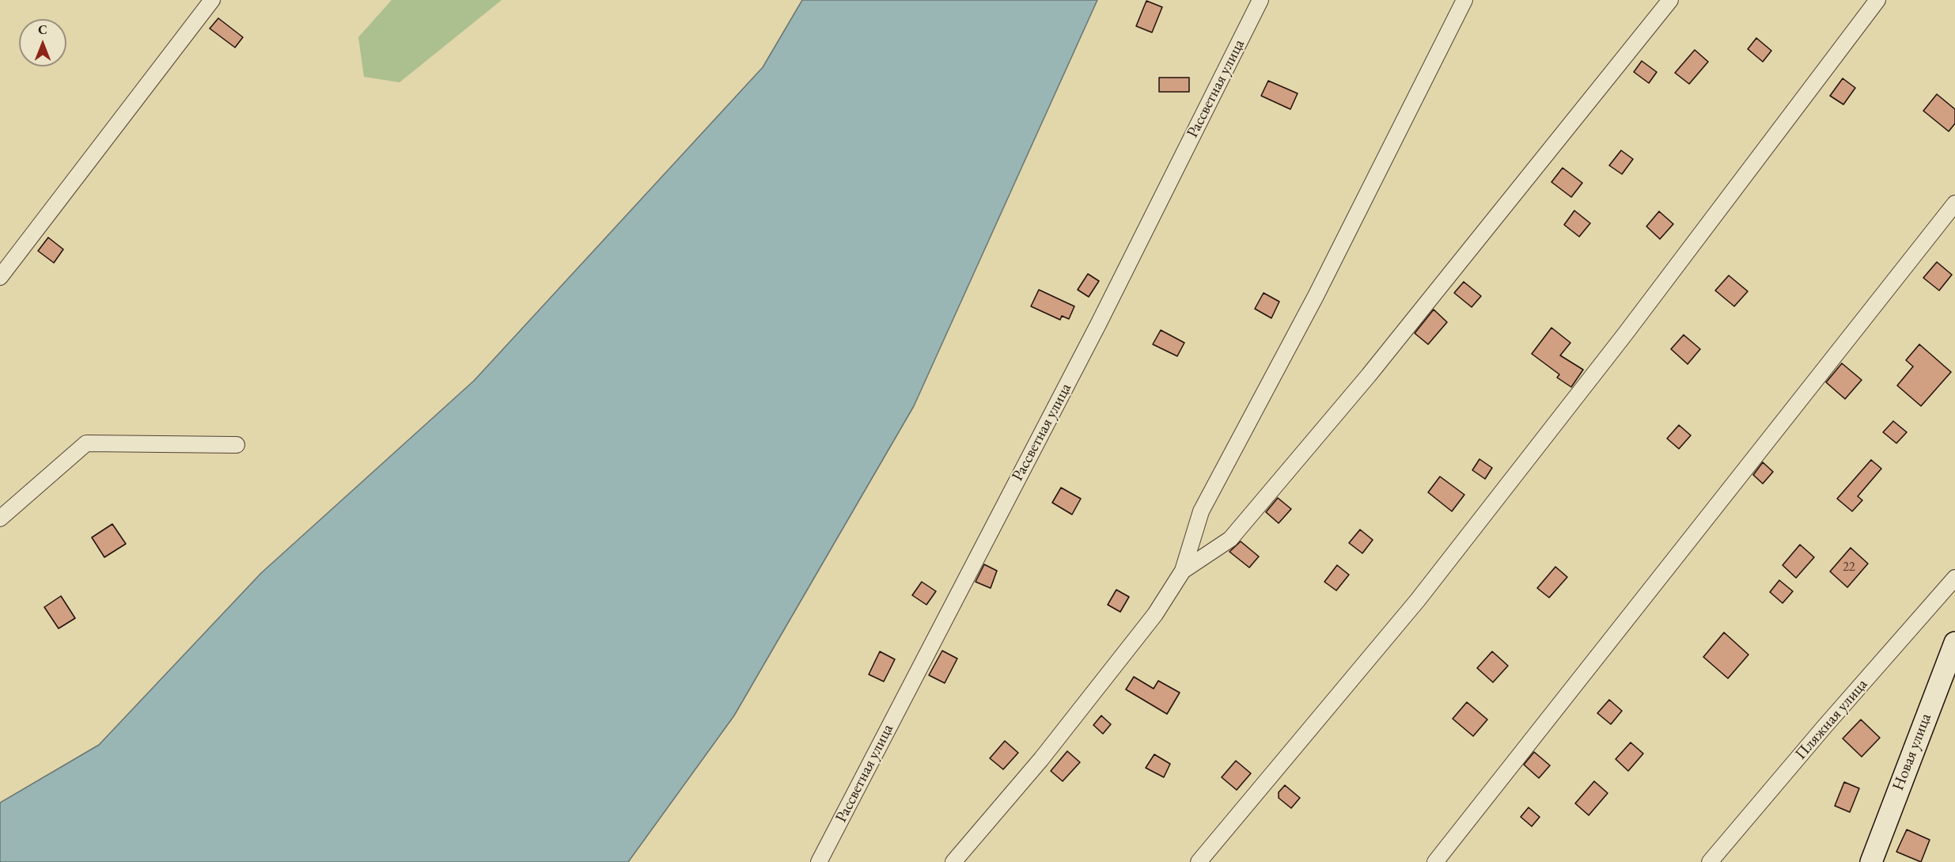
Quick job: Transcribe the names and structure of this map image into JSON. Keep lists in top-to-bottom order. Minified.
{"streets":{"street":["Рассветная улица","Пляжная улица","Новая улица"]},"house_numbers":["22"],"north":"top"}
